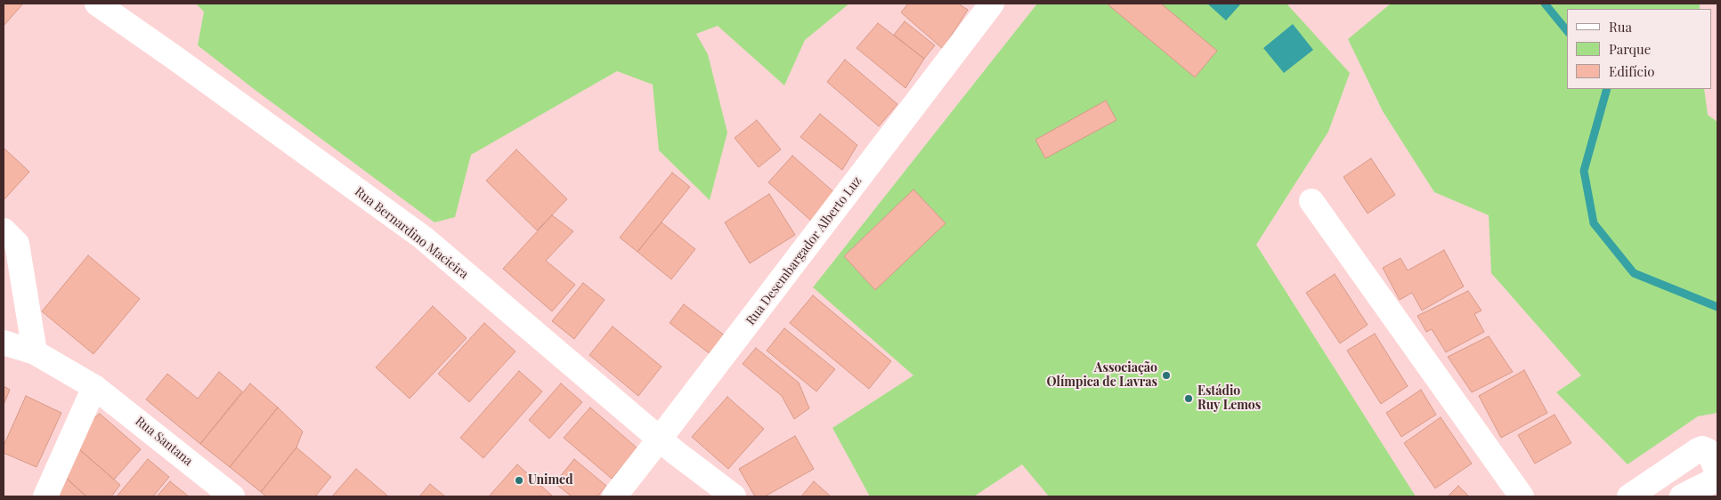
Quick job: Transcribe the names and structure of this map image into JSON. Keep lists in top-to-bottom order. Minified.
{"streets":{"street":["Rua Bernardino Macieira","Rua Desembargador Alberto Luz","Rua Santana"]},"crossings":[["Rua Bernardino Macieira","Rua Desembargador Alberto Luz"]],"places":["Associação Olímpica de Lavras","Estádio Ruy Lemos","Unimed"],"legend":["Rua","Parque","Edifício"]}
